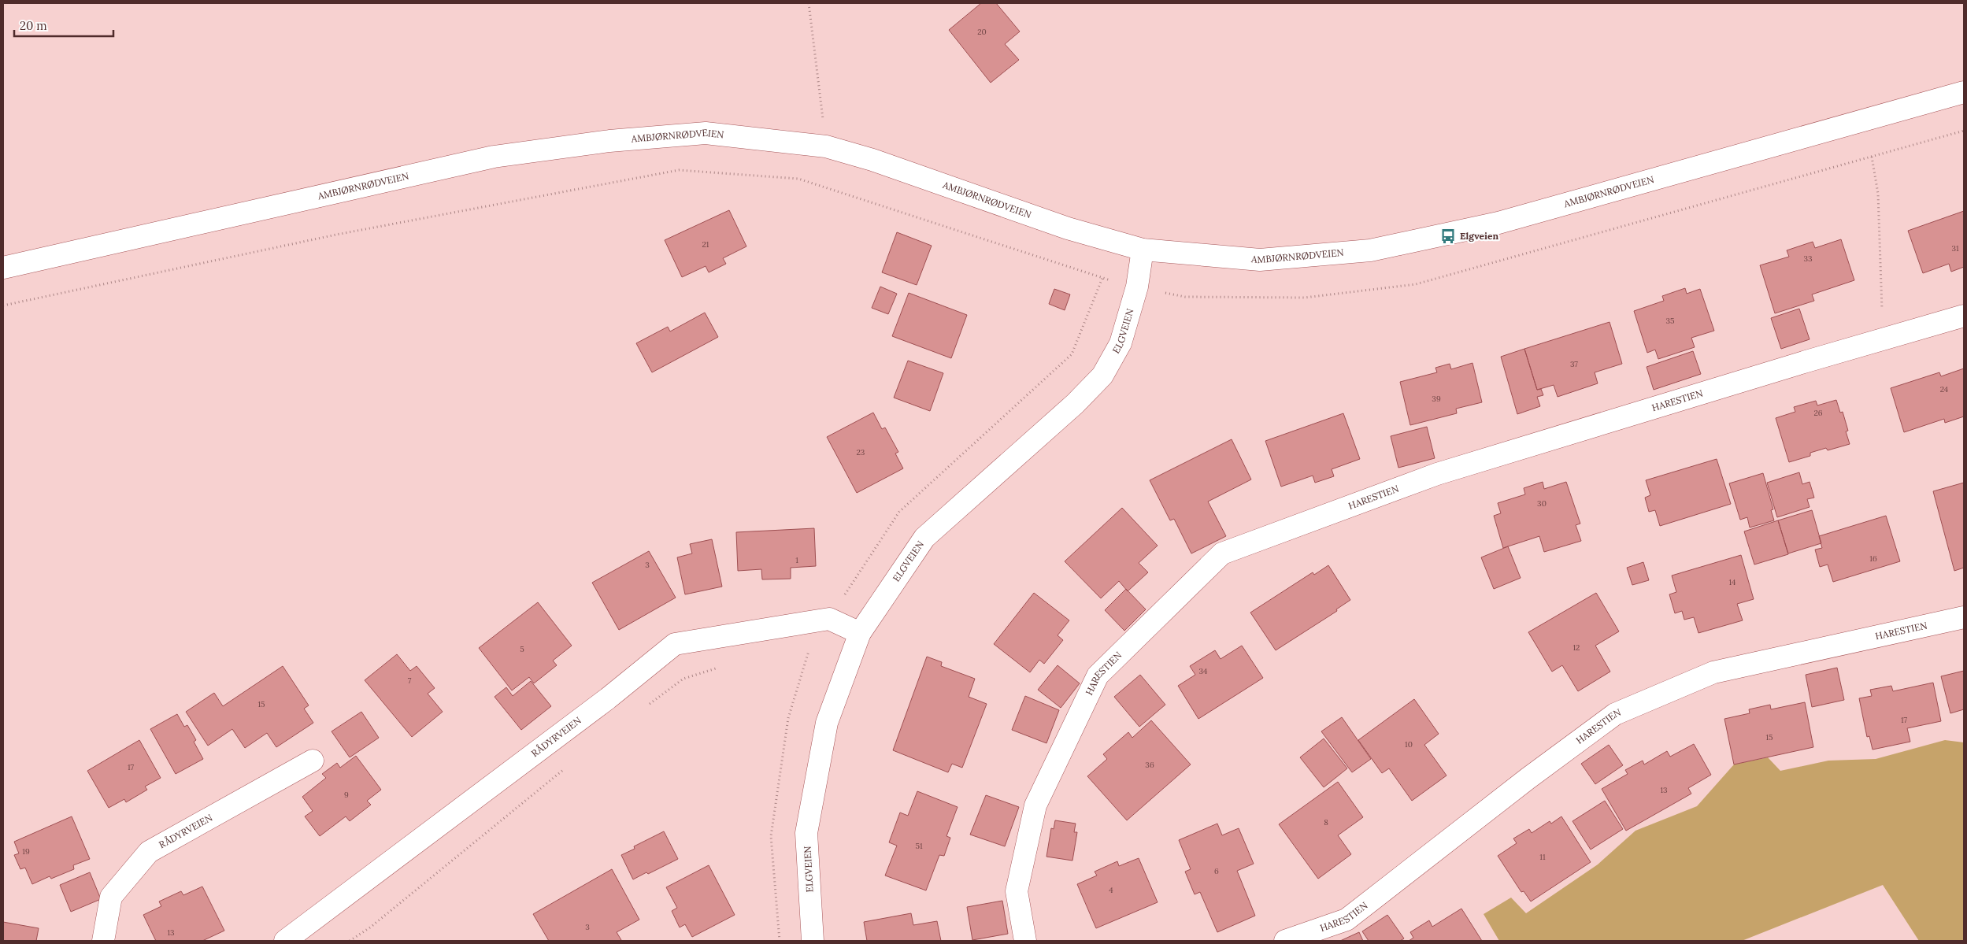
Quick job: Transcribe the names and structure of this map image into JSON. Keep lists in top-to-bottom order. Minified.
{"streets":{"street":["AMBJØRNRØDVEIEN","ELGVEIEN","HARESTIEN","RÅDYRVEIEN"]},"crossings":[["AMBJØRNRØDVEIEN","ELGVEIEN"]],"places":{"bus stop":["Elgveien"]},"house_numbers":["20","21","31","33","35","37","24","39","26","23","30","16","1","3","14","12","5","34","7","15","17","15","10","36","17","13","9","8","51","19","11","6","4","3","13"],"scale_bar":"20 m"}
